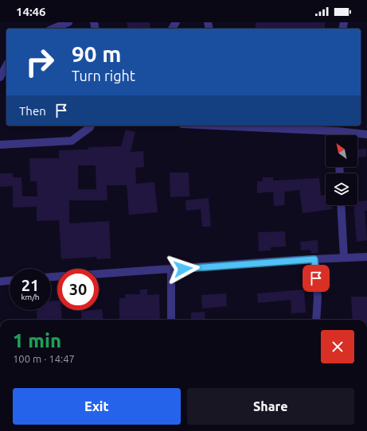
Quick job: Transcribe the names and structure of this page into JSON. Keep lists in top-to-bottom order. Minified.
{"north":"top left","page":{"status":"14:46","turn":["90 m","Turn right"],"then":"Then","speed":"21 km/h","limit":"30","heading":["1 min","100 m · 14:47"],"buttons":["Exit","Share"]}}
